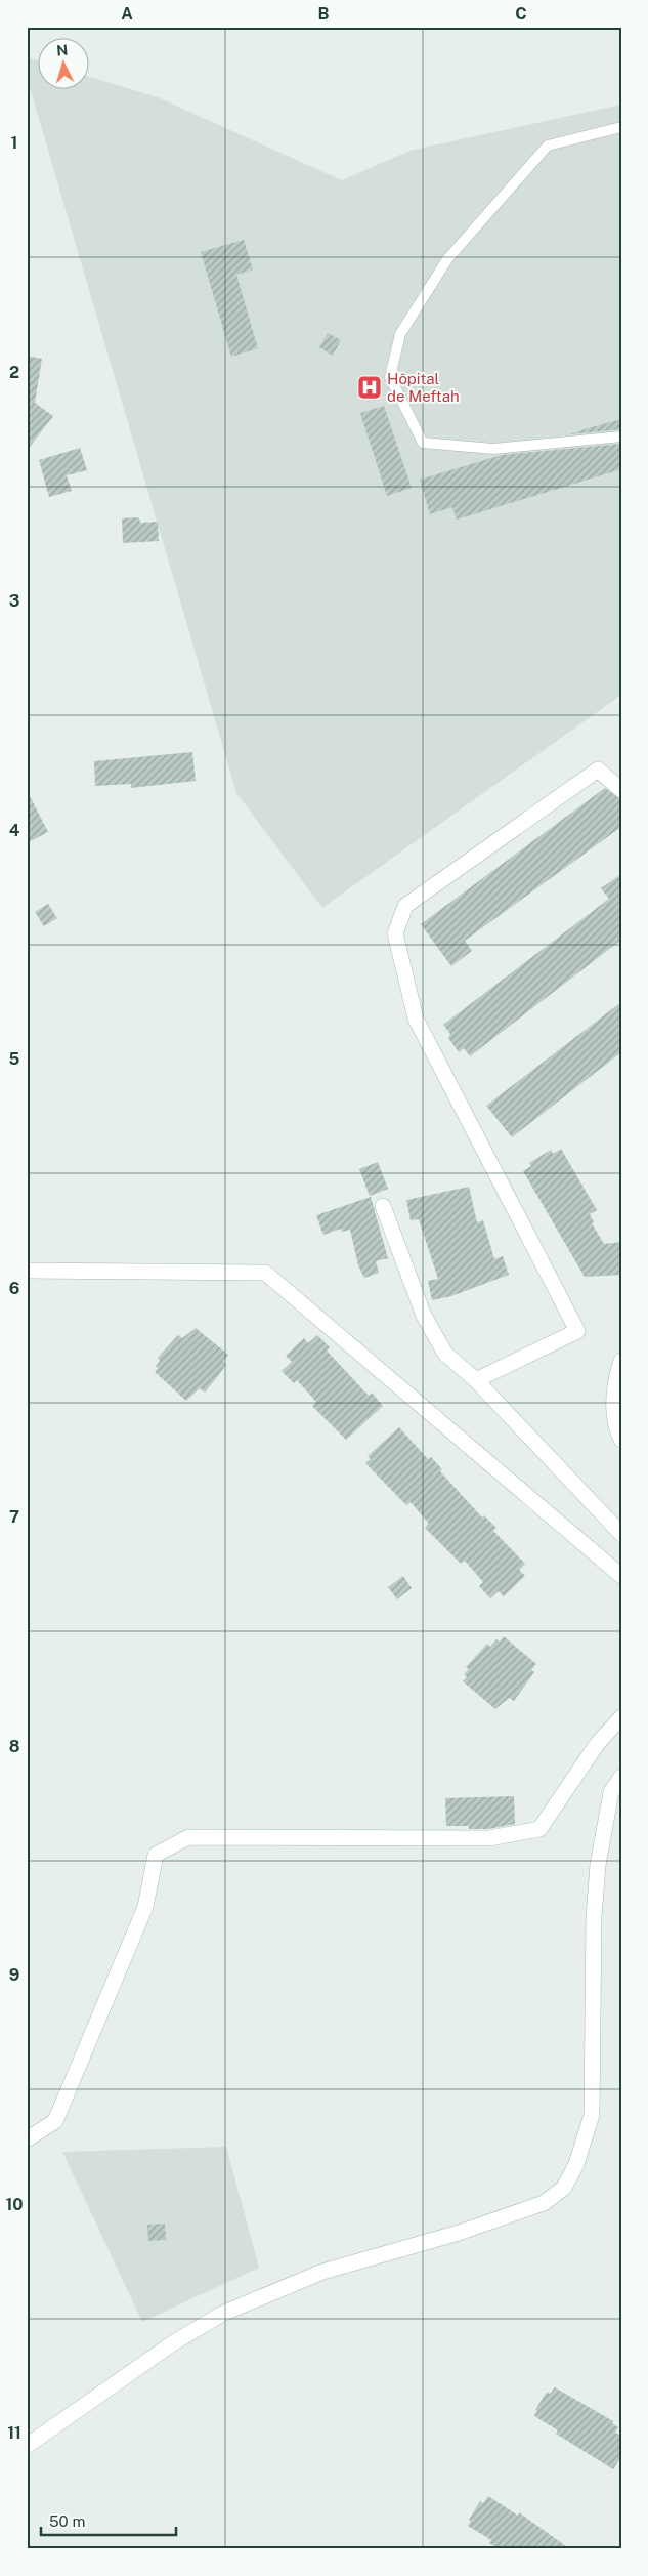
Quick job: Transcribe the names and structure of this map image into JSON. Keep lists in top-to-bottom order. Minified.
{"places":{"hospital":["Hôpital de Meftah"]},"scale_bar":"50 m","north":"top","grid":{"columns":["A","B","C"],"rows":["1","2","3","4","5","6","7","8","9","10","11"]}}
